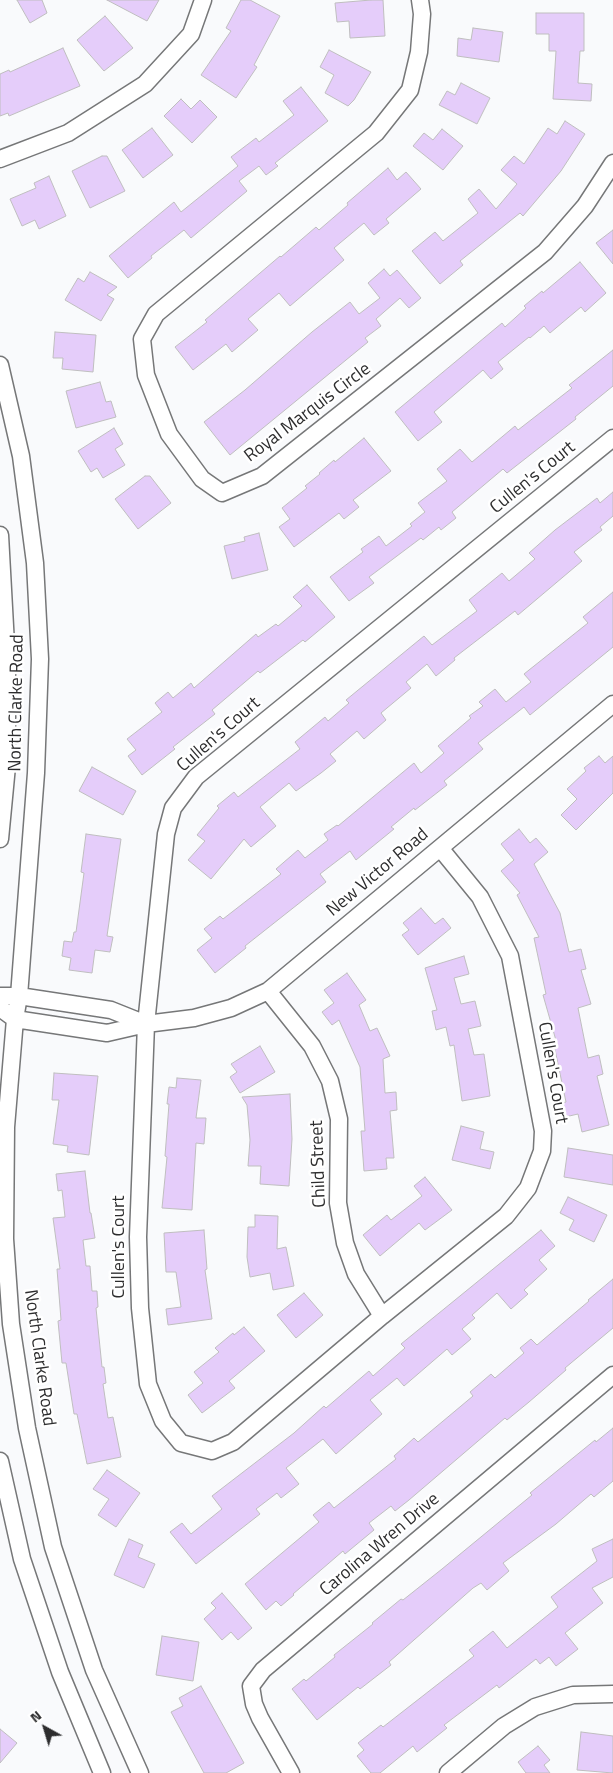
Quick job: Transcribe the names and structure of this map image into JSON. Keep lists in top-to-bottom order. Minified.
{"streets":{"street":["Royal Marquis Circle","Cullen's Court","North Clarke Road","New Victor Road","Child Street","Carolina Wren Drive"]},"crossings":[["Cullen's Court","New Victor Road"],["Cullen's Court","Child Street"],["North Clarke Road","New Victor Road"],["New Victor Road","Child Street"]],"north":"top left"}
